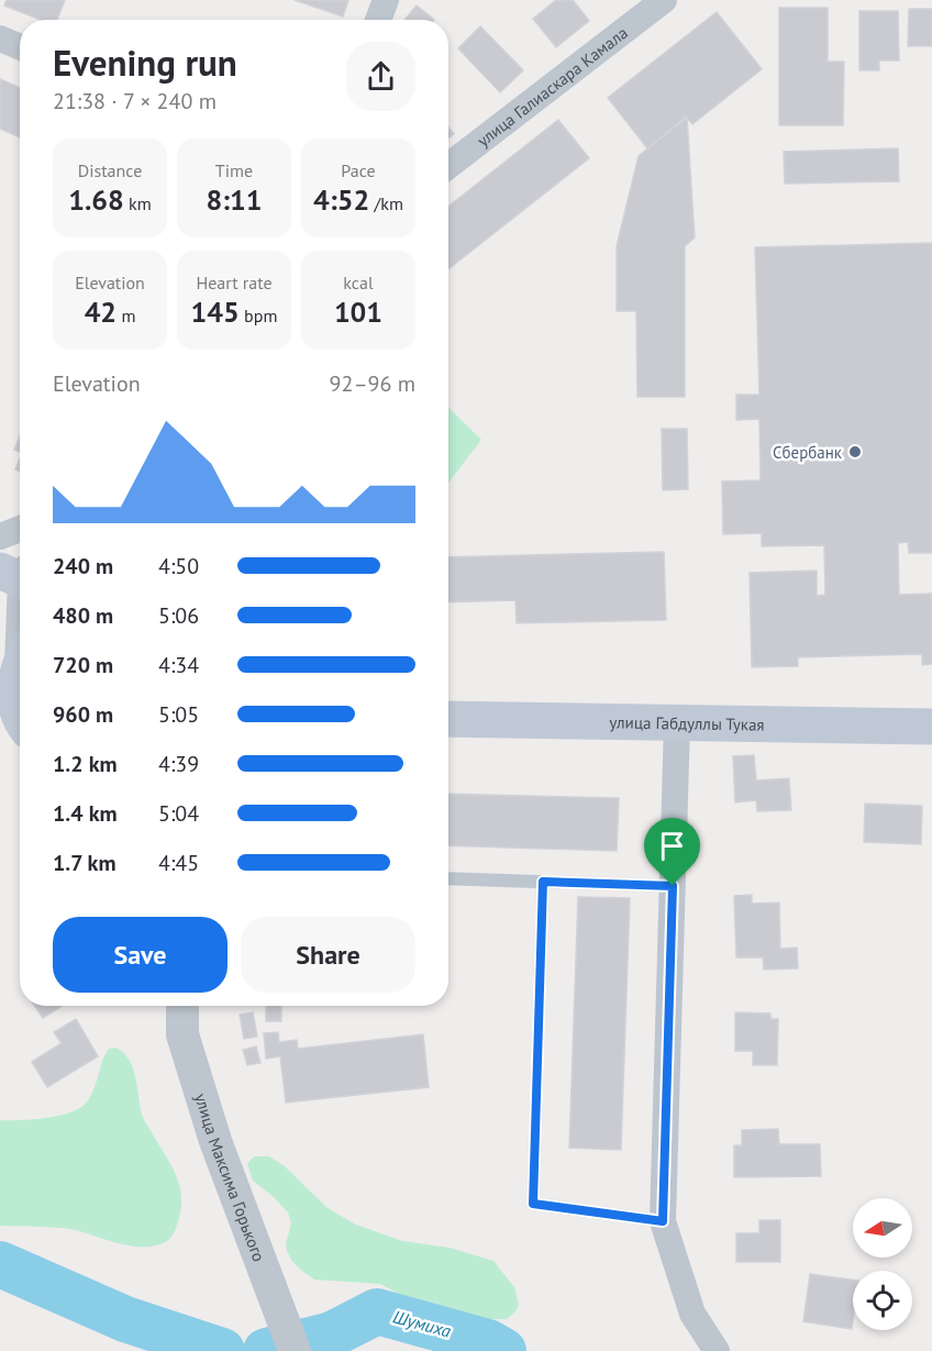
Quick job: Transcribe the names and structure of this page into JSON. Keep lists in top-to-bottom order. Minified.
{"streets":{"main road":["улица Габдуллы Тукая"],"street":["улица Галиаскара Камала","улица Максима Горького"]},"water":["Шумиха"],"places":["Сбербанк"],"north":"left","page":{"heading":["Evening run","21:38 · 7 × 240 m"],"stats":[["Distance","1.68 km"],["Time","8:11"],["Pace","4:52 /km"],["Elevation","42 m"],["Heart rate","145 bpm"],["kcal","101"]],"chart":["Elevation","92–96 m"],"list":[{"name":"240 m","note":"4:50"},{"name":"480 m","note":"5:06"},{"name":"720 m","note":"4:34"},{"name":"960 m","note":"5:05"},{"name":"1.2 km","note":"4:39"},{"name":"1.4 km","note":"5:04"},{"name":"1.7 km","note":"4:45"}],"buttons":["Save","Share"]}}
